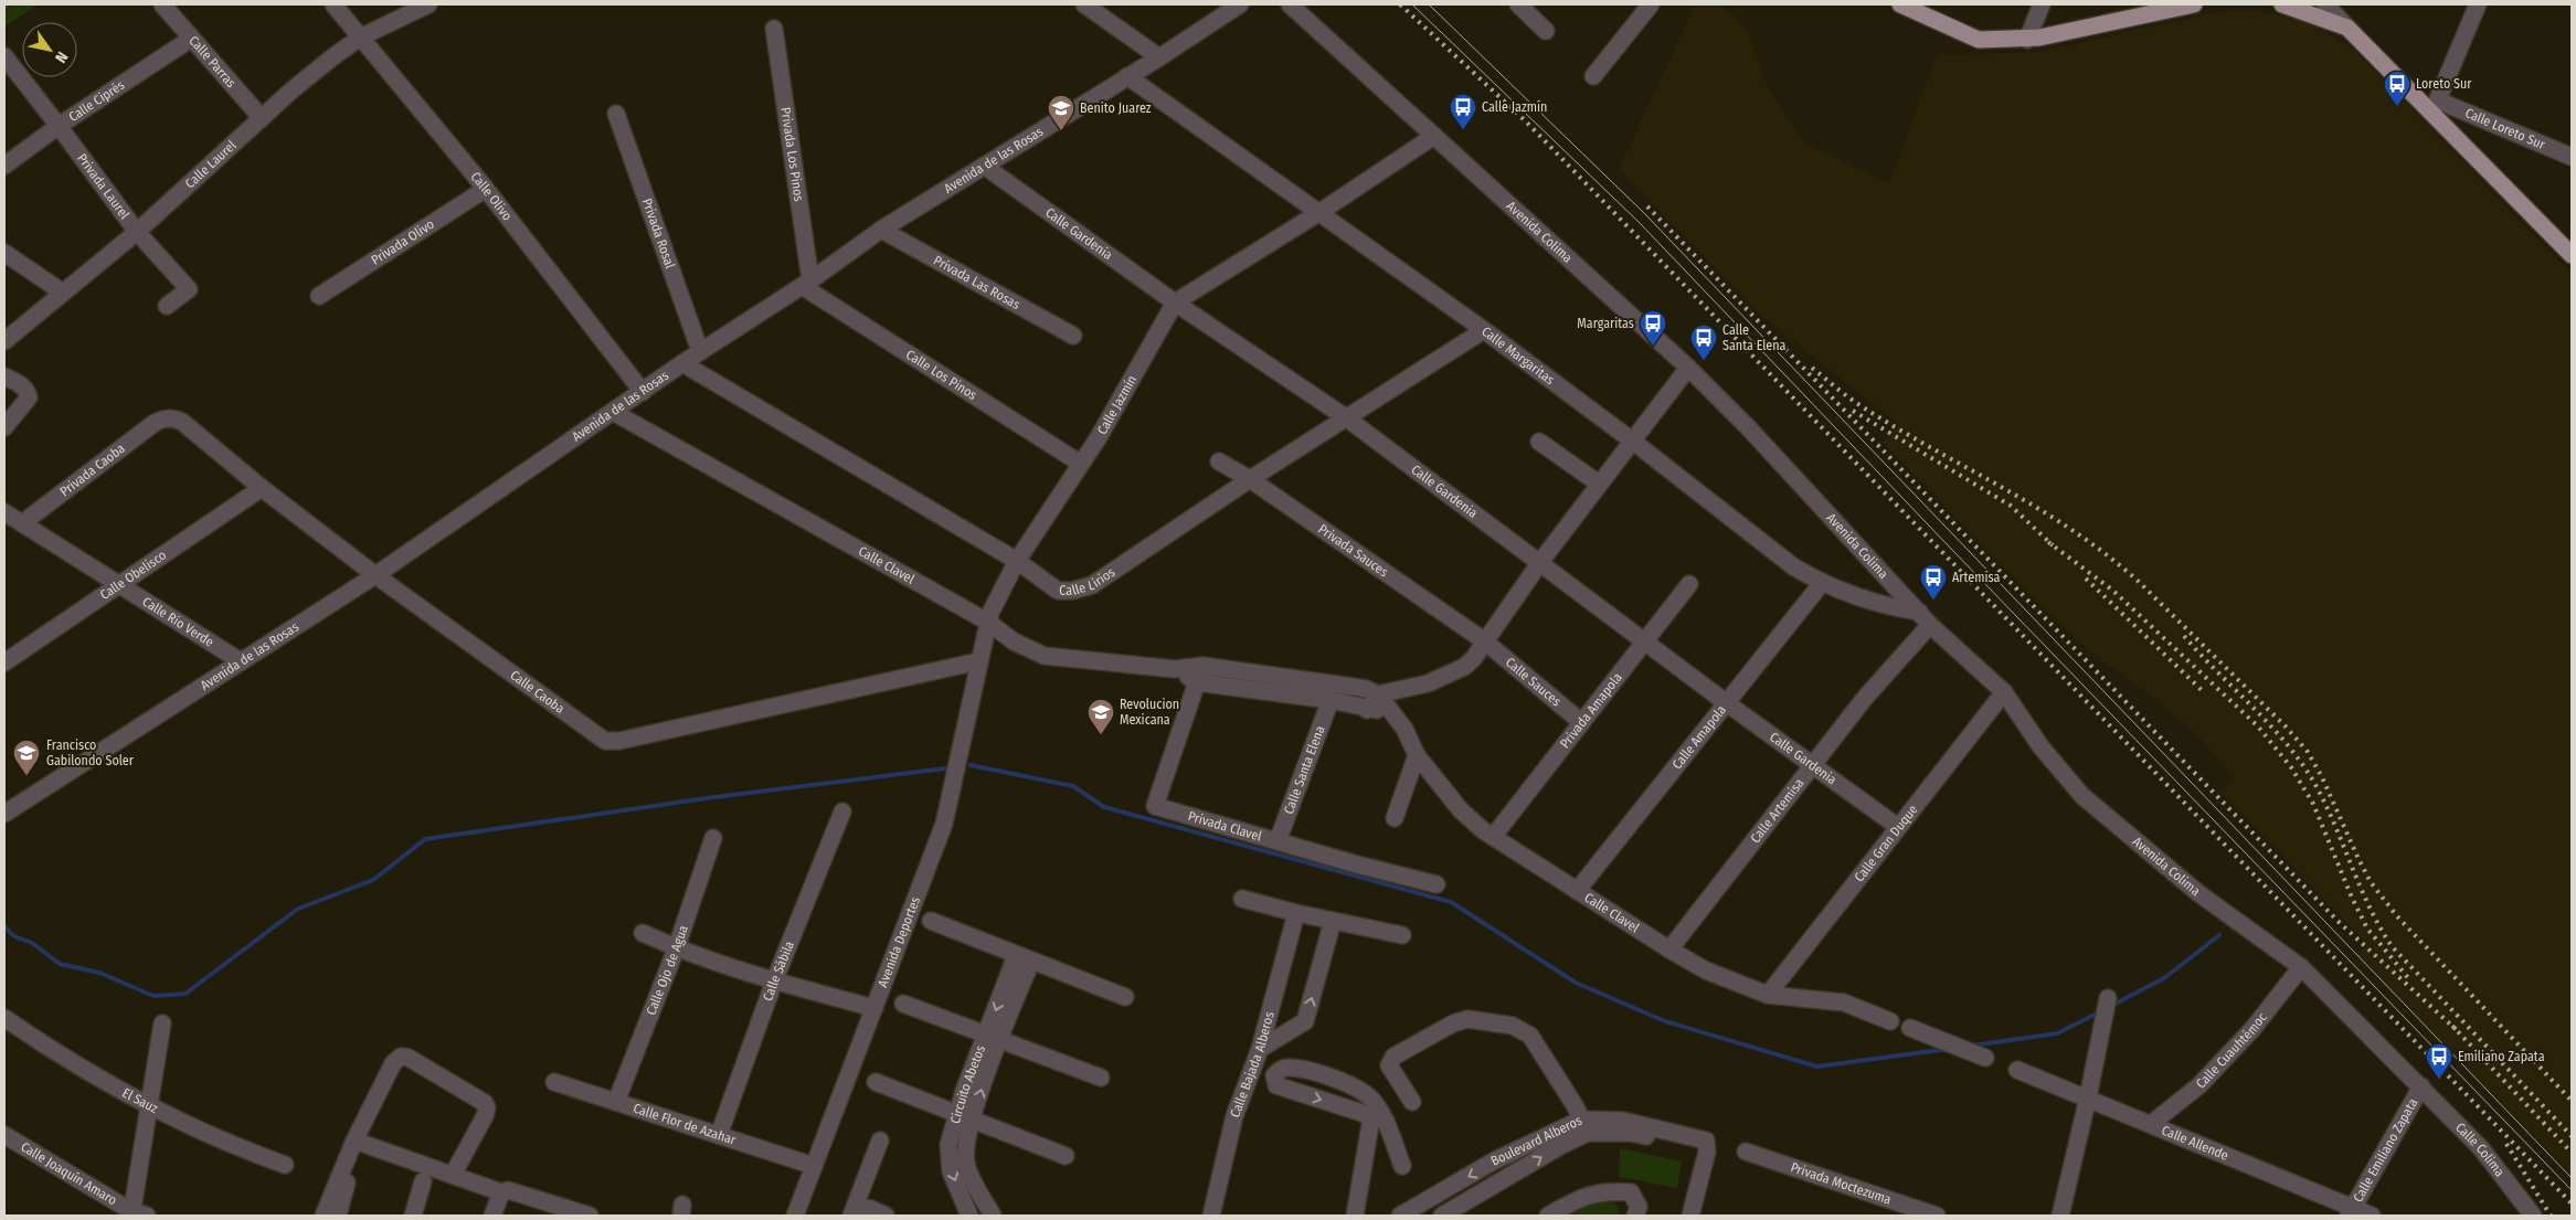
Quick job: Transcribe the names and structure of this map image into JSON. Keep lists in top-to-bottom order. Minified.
{"streets":{"street":["Calle Parras","Calle Ciprés","Calle Loreto Sur","Privada Los Pinos","Avenida de las Rosas","Calle Laurel","Privada Laurel","Calle Olivo","Avenida Colima","Privada Rosal","Calle Gardenia","Privada Olivo","Privada Las Rosas","Calle Margaritas","Calle Los Pinos","Calle Jazmín","Privada Caoba","Privada Sauces","Calle Clavel","Calle Obelisco","Calle Lirios","Calle Río Verde","Calle Sauces","Calle Caoba","Privada Amapola","Calle Amapola","Calle Santa Elena","Calle Artemisa","Privada Clavel","Calle Gran Duque","Avenida Deportes","Calle Ojo de Agua","Calle Sábila","Calle Cuauhtémoc","Calle Bajada Alberos","Circuito Abetos","El Sauz","Calle Flor de Azahar","Boulevard Alberos","Calle Allende","Calle Colima","Calle Emiliano Zapata","Calle Joaquín Amaro","Privada Moctezuma"]},"crossings":[["Calle Parras","Calle Ciprés"],["Calle Parras","Calle Laurel"],["Calle Ciprés","Privada Laurel"],["Privada Los Pinos","Avenida de las Rosas"],["Privada Los Pinos","Calle Los Pinos"],["Avenida de las Rosas","Calle Olivo"],["Avenida de las Rosas","Privada Rosal"],["Avenida de las Rosas","Calle Gardenia"],["Avenida de las Rosas","Privada Las Rosas"],["Avenida de las Rosas","Calle Margaritas"],["Avenida de las Rosas","Calle Los Pinos"],["Avenida de las Rosas","Calle Clavel"],["Avenida de las Rosas","Calle Lirios"],["Avenida de las Rosas","Calle Río Verde"],["Avenida de las Rosas","Calle Caoba"],["Calle Laurel","Privada Laurel"],["Calle Laurel","Calle Olivo"],["Calle Olivo","Privada Olivo"],["Avenida Colima","Calle Margaritas"],["Avenida Colima","Calle Jazmín"],["Avenida Colima","Calle Artemisa"],["Avenida Colima","Calle Gran Duque"],["Avenida Colima","Calle Cuauhtémoc"],["Avenida Colima","Calle Colima"],["Avenida Colima","Calle Emiliano Zapata"],["Calle Gardenia","Calle Jazmín"],["Calle Gardenia","Calle Lirios"],["Calle Gardenia","Privada Amapola"],["Calle Gardenia","Calle Amapola"],["Calle Gardenia","Calle Artemisa"],["Calle Gardenia","Calle Gran Duque"],["Calle Margaritas","Calle Jazmín"],["Calle Margaritas","Calle Lirios"],["Calle Margaritas","Calle Amapola"],["Calle Los Pinos","Calle Jazmín"],["Calle Jazmín","Calle Clavel"],["Calle Jazmín","Calle Lirios"],["Calle Jazmín","Calle Caoba"],["Calle Jazmín","Avenida Deportes"],["Privada Caoba","Calle Río Verde"],["Privada Caoba","Calle Caoba"],["Privada Sauces","Calle Lirios"],["Privada Sauces","Calle Sauces"],["Calle Clavel","Privada Amapola"],["Calle Clavel","Calle Amapola"],["Calle Clavel","Calle Santa Elena"],["Calle Clavel","Calle Artemisa"],["Calle Clavel","Privada Clavel"],["Calle Clavel","Calle Gran Duque"],["Calle Obelisco","Calle Río Verde"],["Calle Obelisco","Calle Caoba"],["Calle Sauces","Privada Amapola"],["Calle Caoba","Avenida Deportes"],["Calle Santa Elena","Privada Clavel"],["Avenida Deportes","Calle Flor de Azahar"],["Calle Ojo de Agua","Calle Flor de Azahar"],["Calle Sábila","Calle Flor de Azahar"],["Calle Cuauhtémoc","Calle Allende"],["Calle Allende","Calle Emiliano Zapata"],["Calle Colima","Calle Emiliano Zapata"]],"places":{"bus stop":["Loreto Sur","Calle Jazmín","Margaritas","Calle Santa Elena","Artemisa","Emiliano Zapata"],"school or university":["Benito Juarez","Revolucion Mexicana","Francisco Gabilondo Soler"]},"north":"bottom right"}
